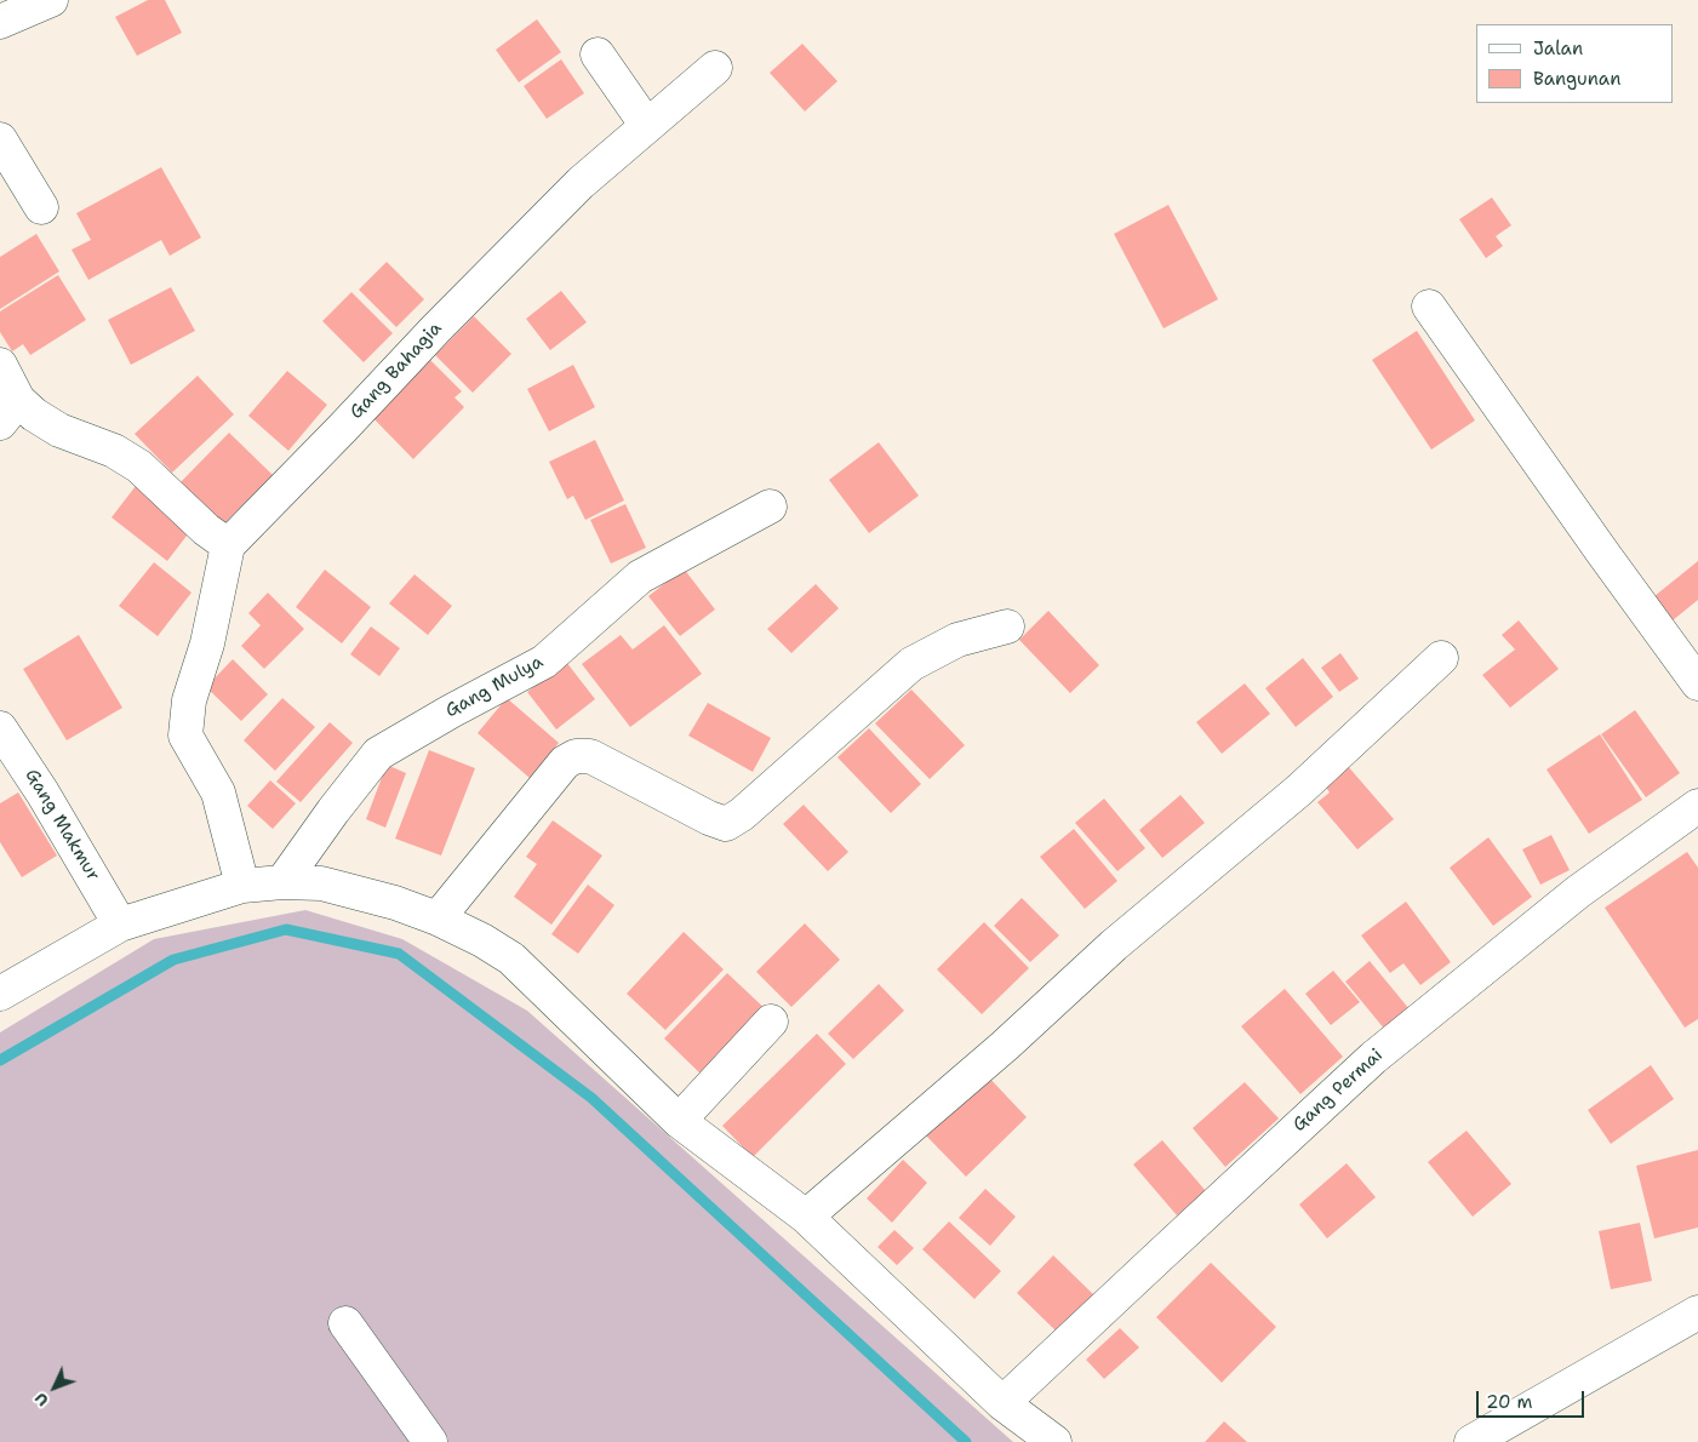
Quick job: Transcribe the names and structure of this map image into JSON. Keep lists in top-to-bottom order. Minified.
{"streets":{"street":["Gang Bahagia","Gang Mulya","Gang Makmur","Gang Permai"]},"legend":["Jalan","Bangunan"],"scale_bar":"20 m","north":"bottom left"}
